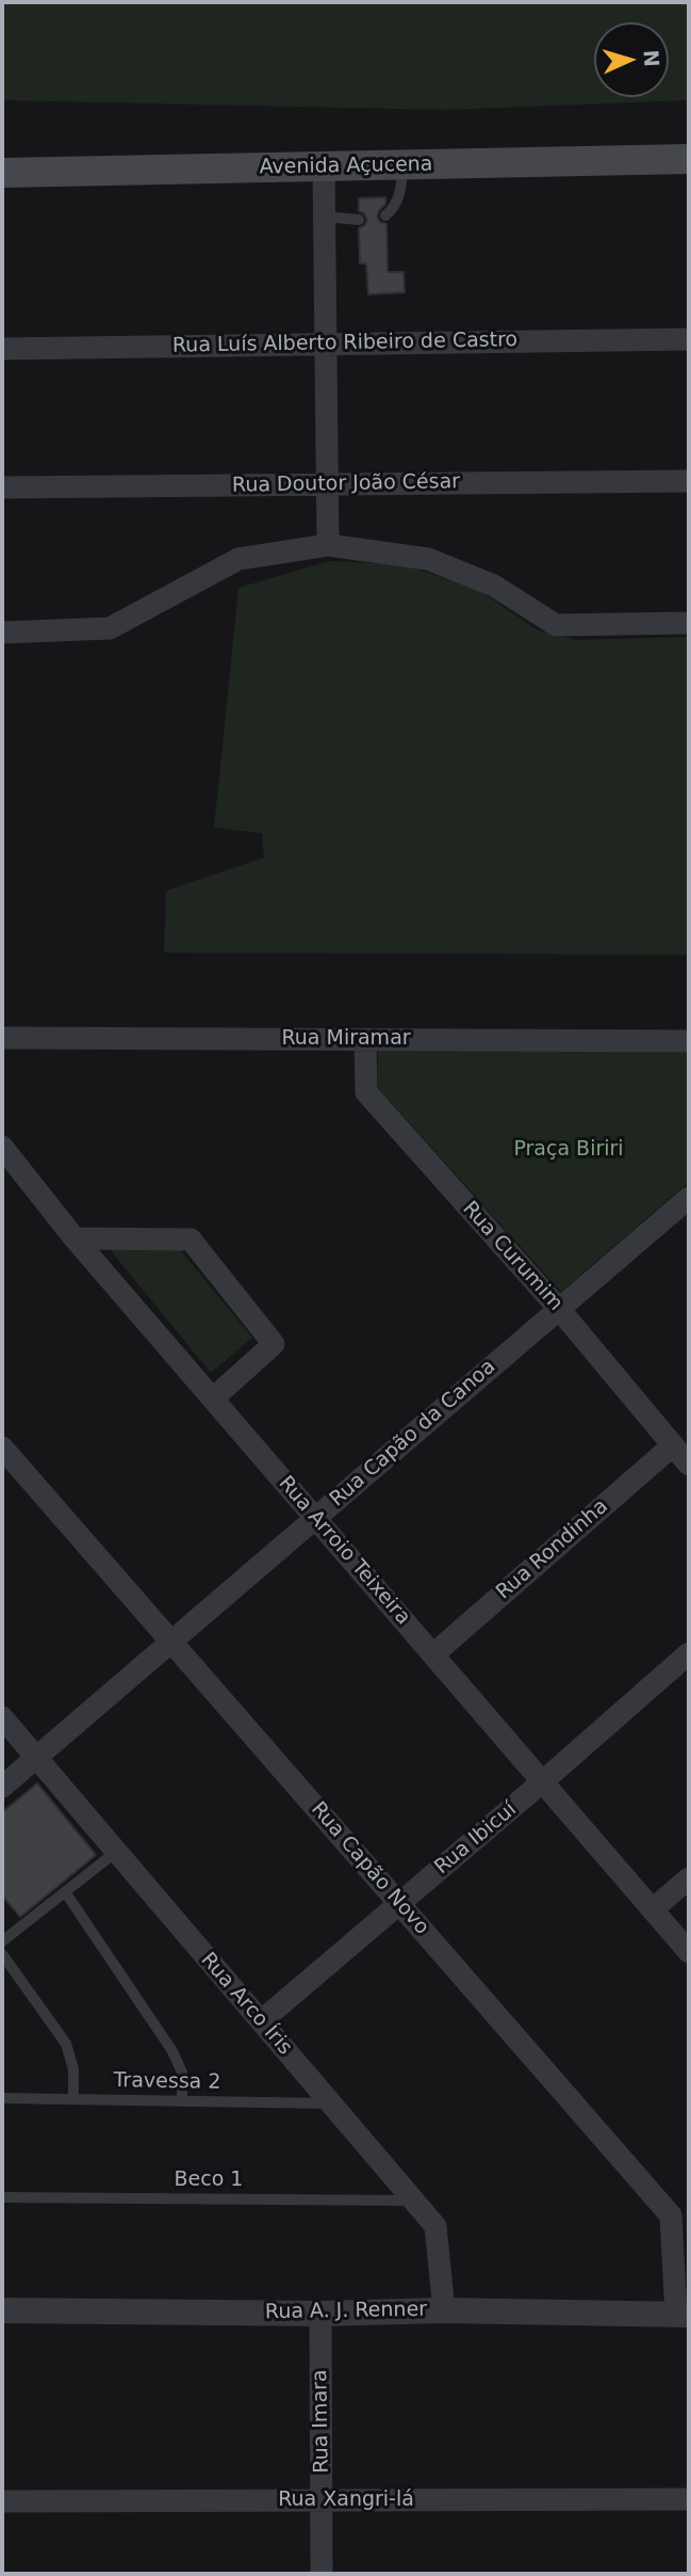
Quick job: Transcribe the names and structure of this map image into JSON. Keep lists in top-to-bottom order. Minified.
{"streets":{"main road":["Avenida Açucena"],"street":["Rua Luís Alberto Ribeiro de Castro","Rua Doutor João César","Rua Miramar","Rua Curumim","Rua Capão da Canoa","Rua Rondinha","Rua Arroio Teixeira","Rua Ibicuí","Rua Capão Novo","Rua Arco Íris","Rua A. J. Renner","Rua Imara","Rua Xangri-lá"],"lane":["Travessa 2","Beco 1"]},"crossings":[["Rua Miramar","Rua Curumim"],["Rua Curumim","Rua Capão da Canoa"],["Rua Curumim","Rua Rondinha"],["Rua Capão da Canoa","Rua Arroio Teixeira"],["Rua Capão da Canoa","Rua Capão Novo"],["Rua Capão da Canoa","Rua Arco Íris"],["Rua Rondinha","Rua Arroio Teixeira"],["Rua Arroio Teixeira","Rua Ibicuí"],["Rua Ibicuí","Rua Capão Novo"],["Rua Ibicuí","Rua Arco Íris"],["Rua Capão Novo","Rua A. J. Renner"],["Rua Arco Íris","Travessa 2"],["Rua Arco Íris","Beco 1"],["Rua Arco Íris","Rua A. J. Renner"],["Rua A. J. Renner","Rua Imara"],["Rua Imara","Rua Xangri-lá"]],"parks":["Praça Biriri"],"north":"right"}
